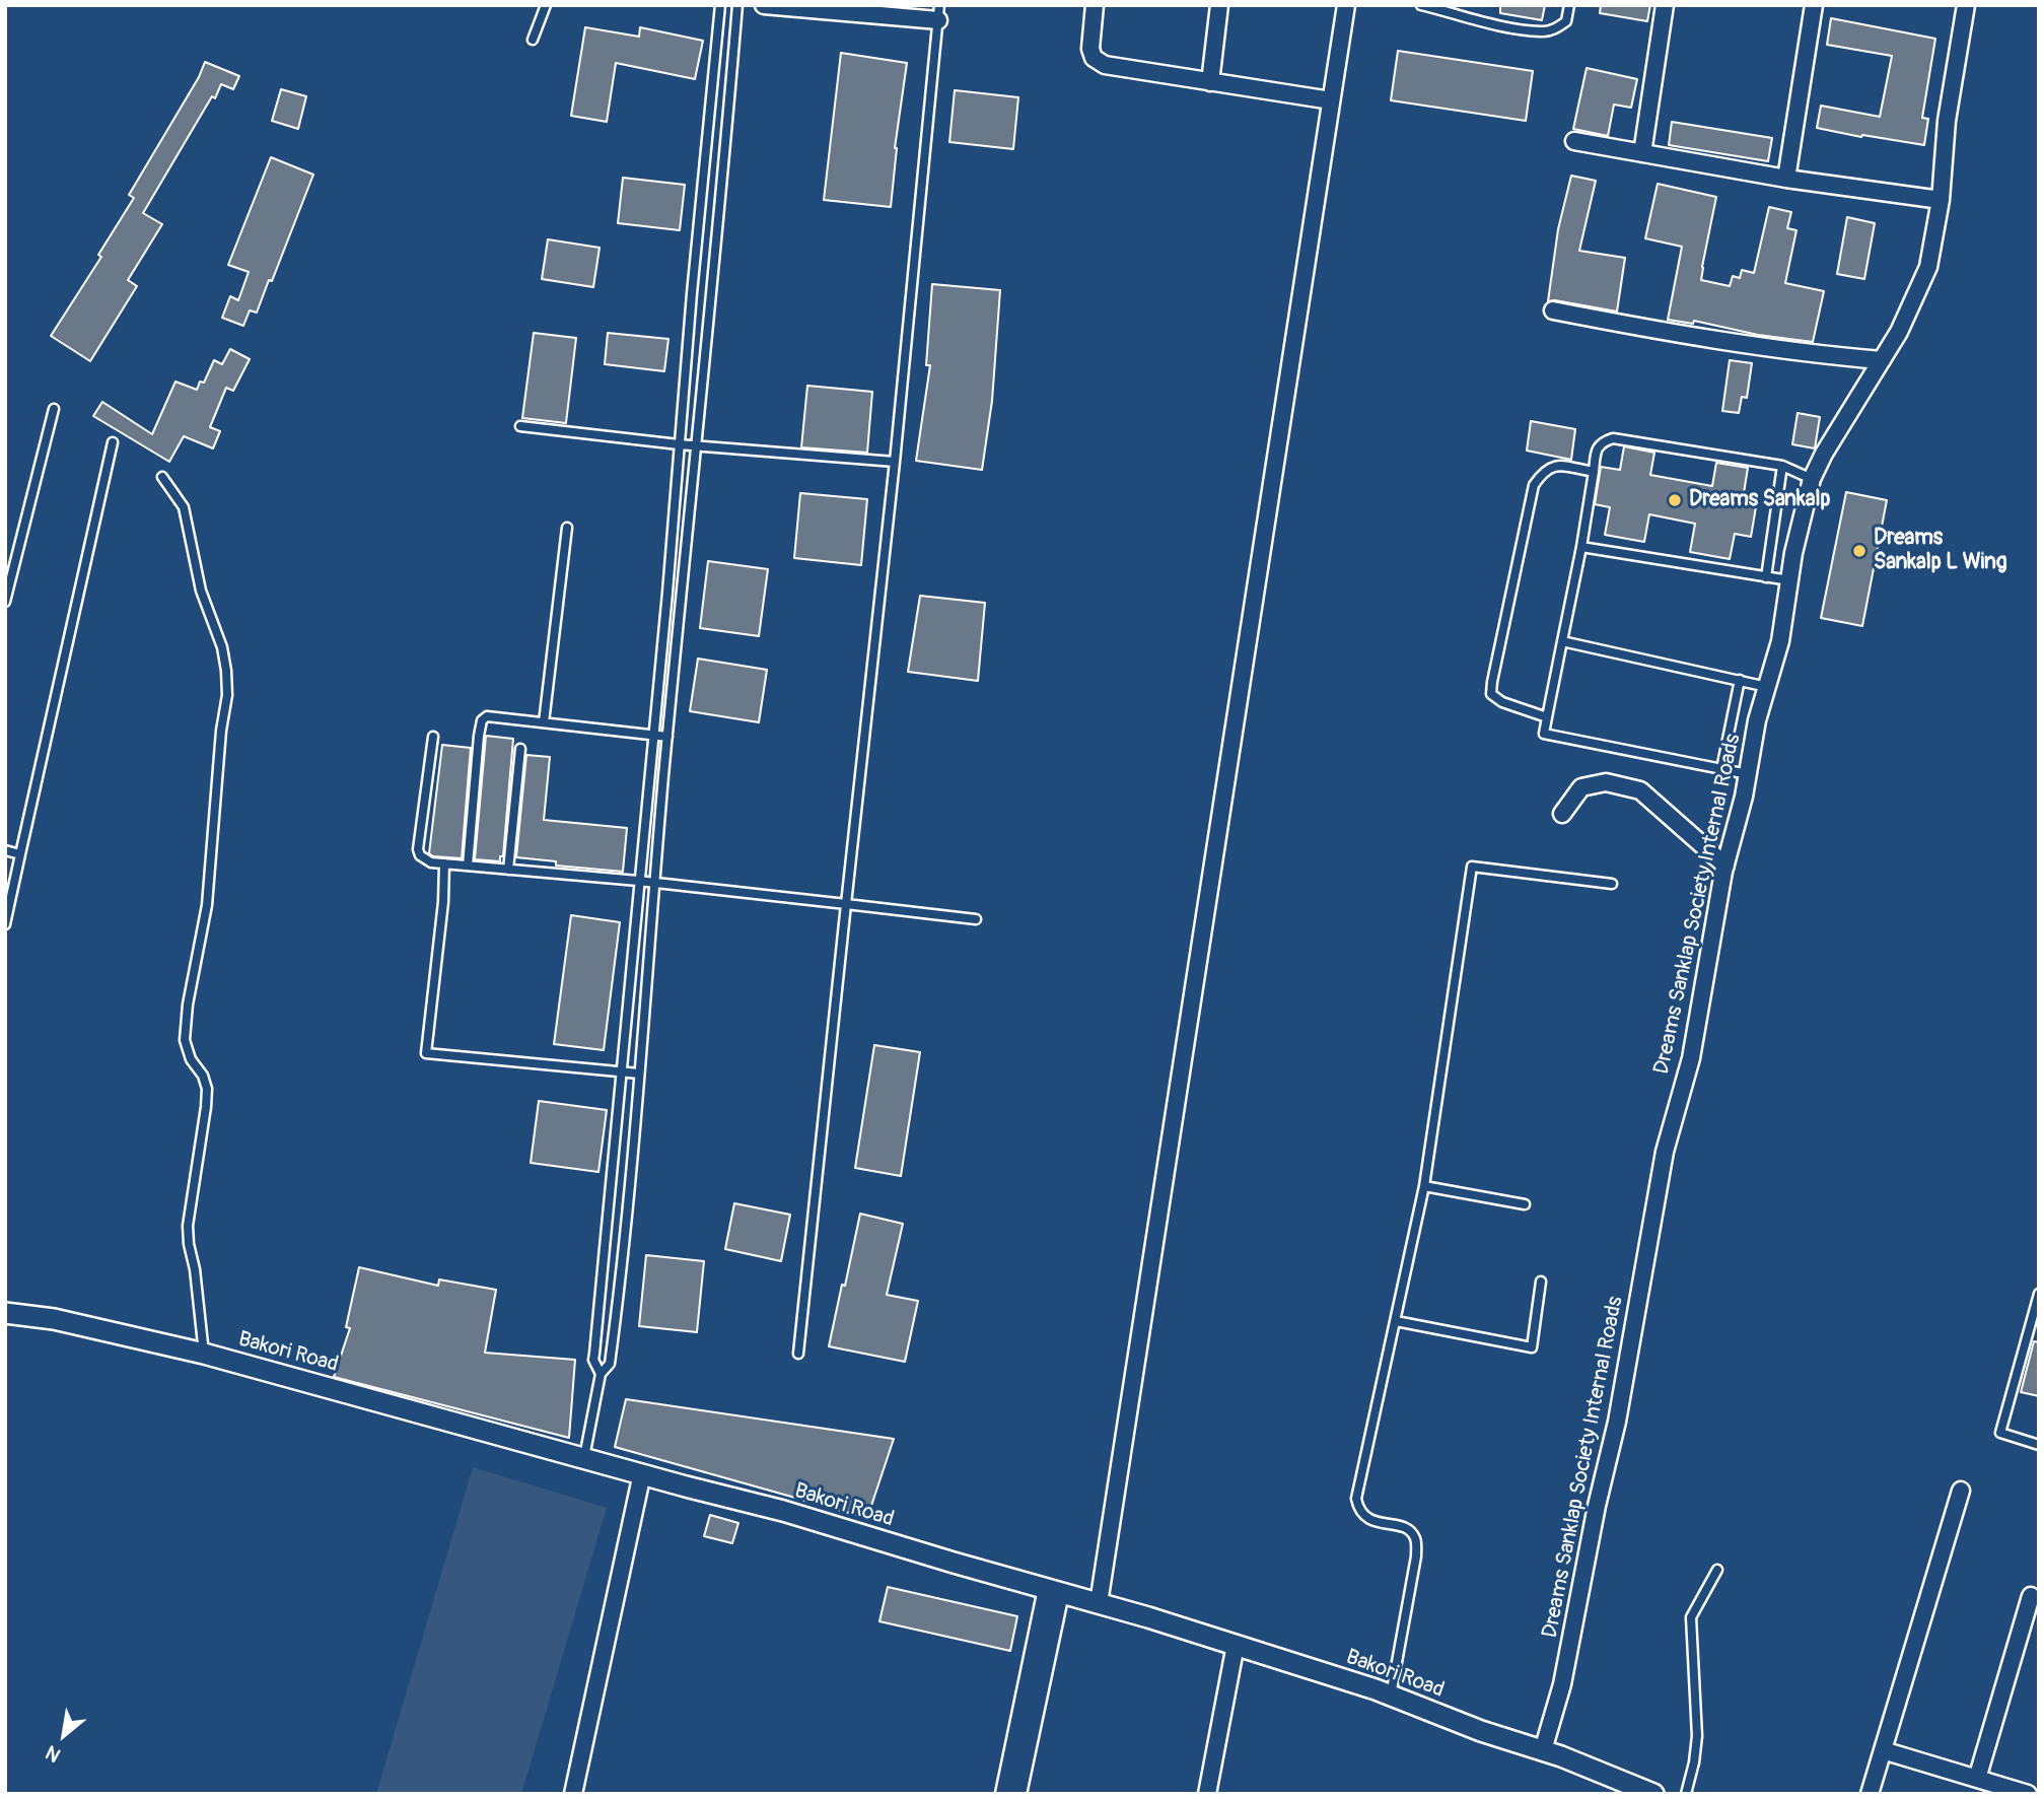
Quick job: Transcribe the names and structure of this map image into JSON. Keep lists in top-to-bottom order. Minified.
{"streets":{"street":["Dreams Sanklap Society Internal Roads","Bakori Road"]},"crossings":[["Dreams Sanklap Society Internal Roads","Bakori Road"]],"places":["Dreams Sankalp","Dreams Sankalp L Wing"],"north":"bottom left"}
